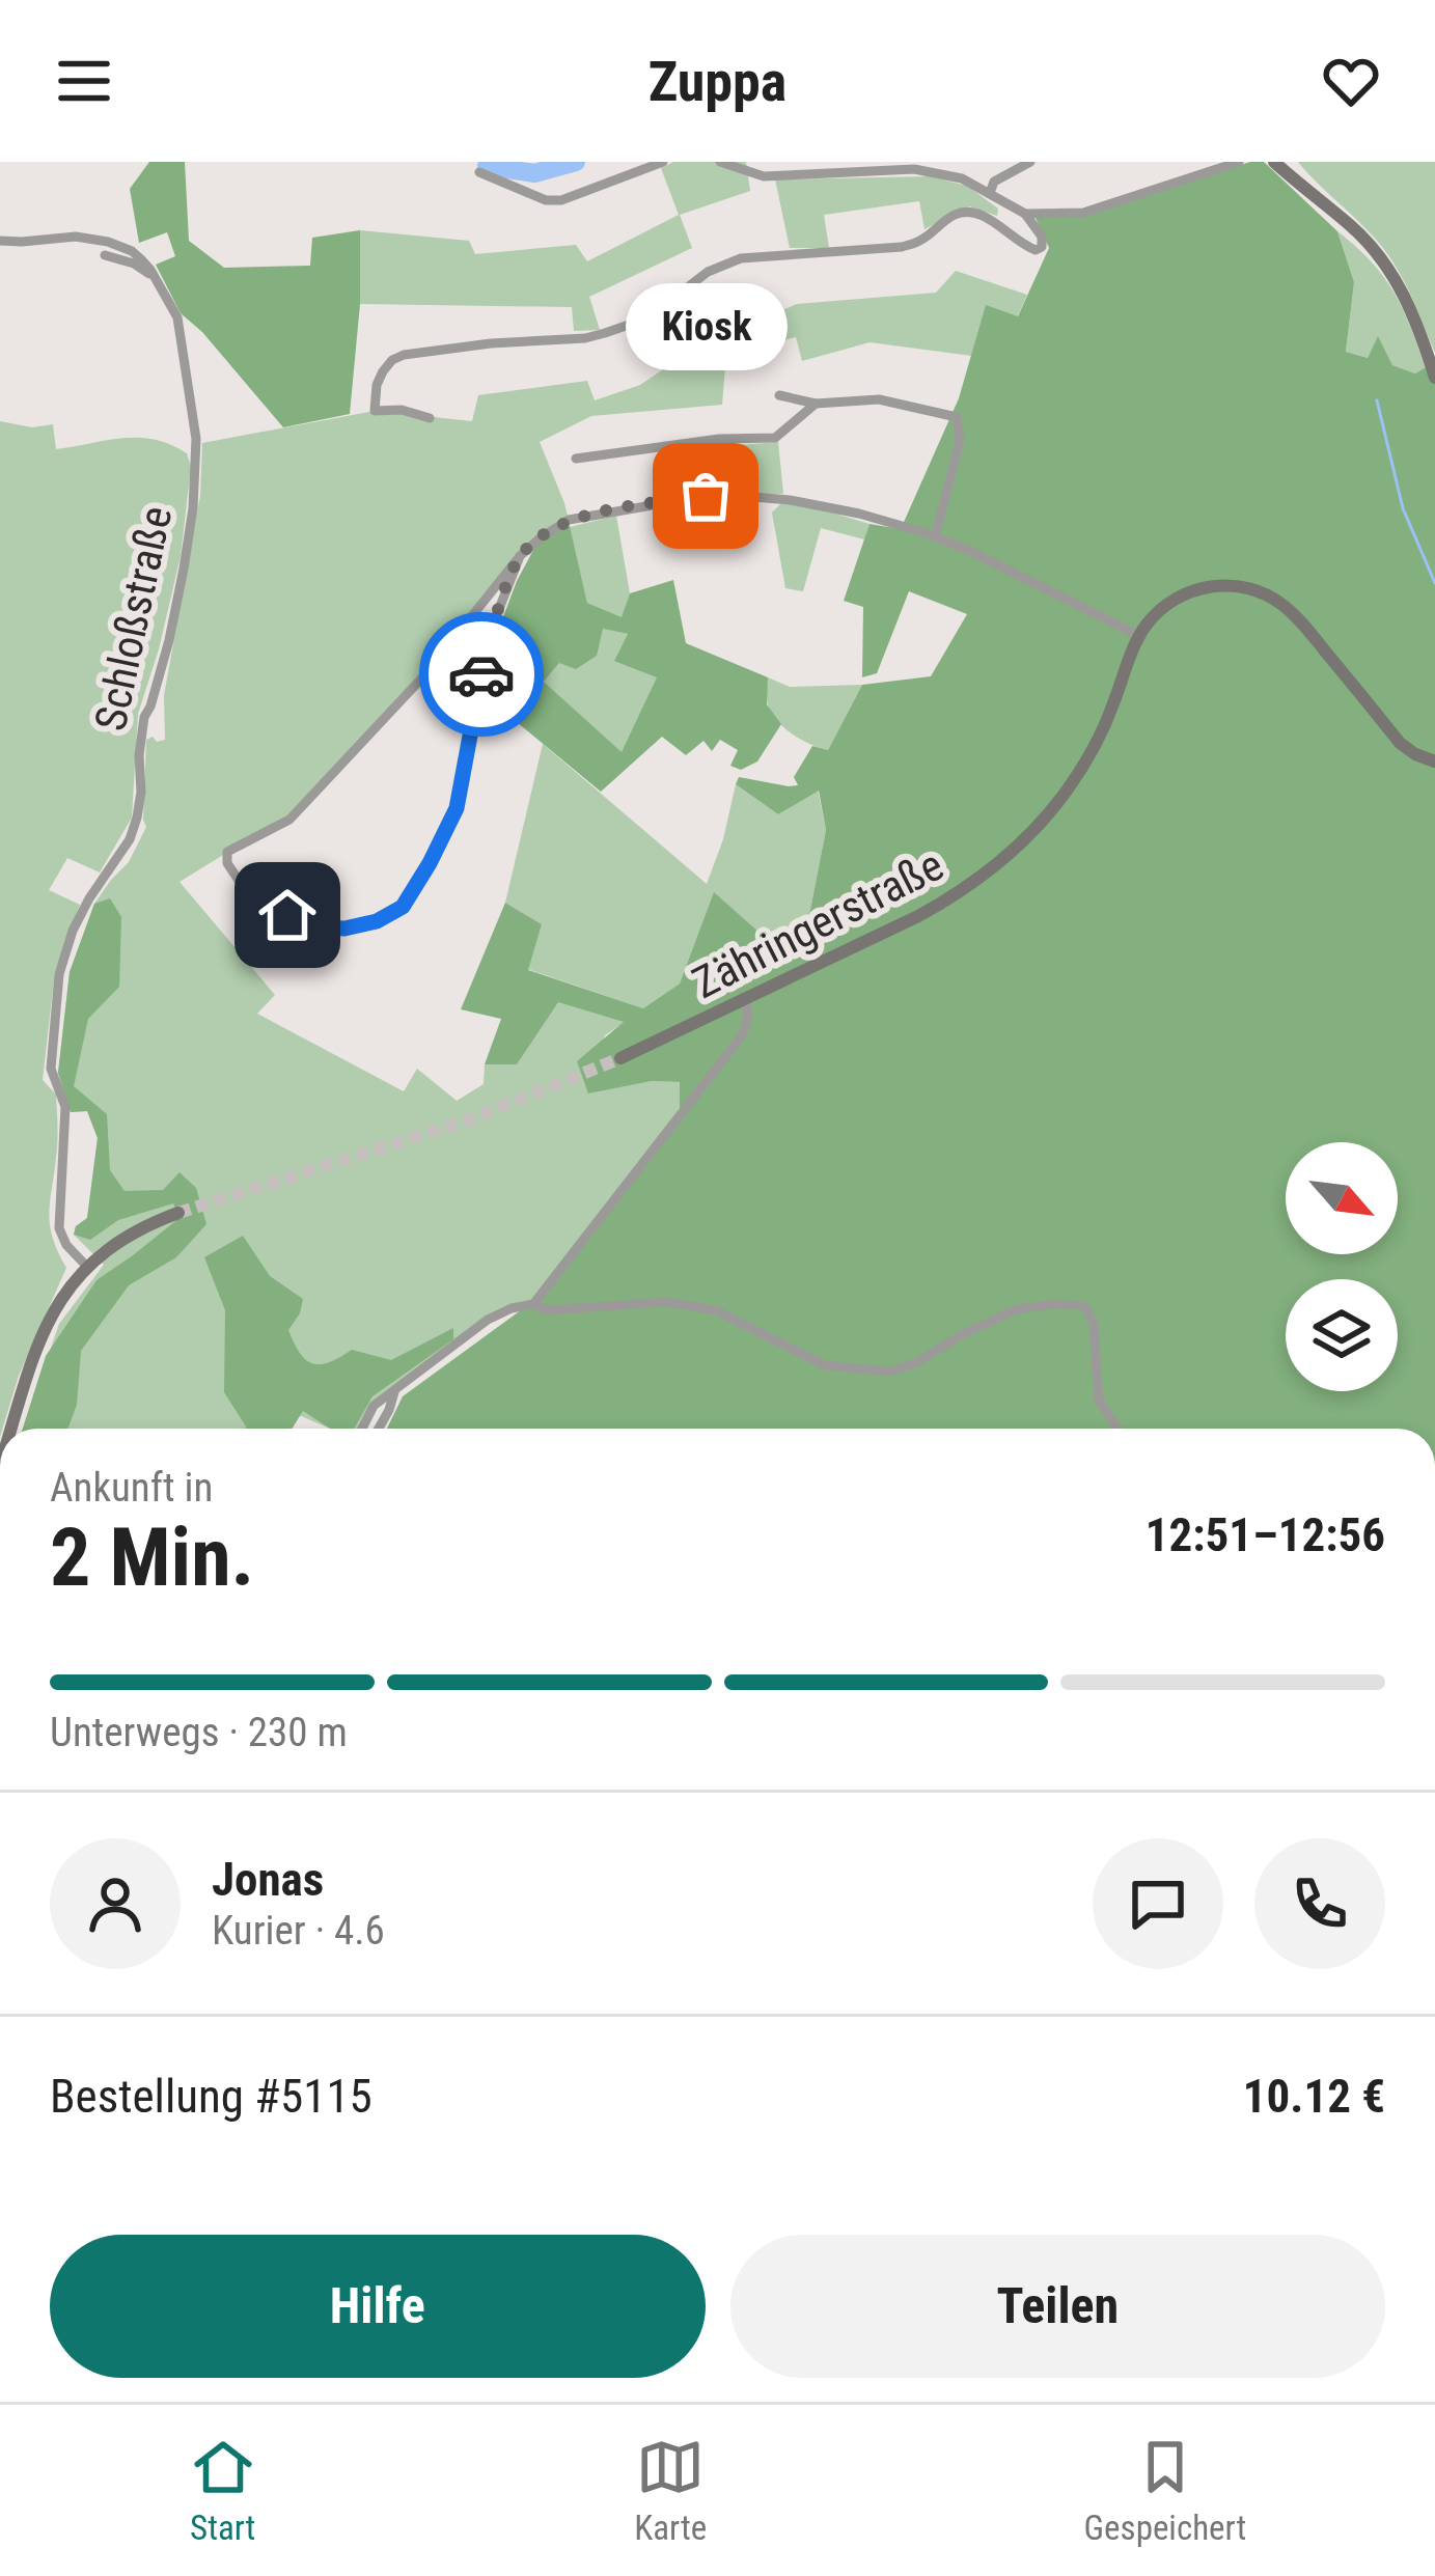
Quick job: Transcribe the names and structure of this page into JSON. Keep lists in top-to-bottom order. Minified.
{"streets":{"main road":["Zähringerstraße"],"street":["Schloßstraße"]},"places":["Kiosk"],"north":"bottom right","page":{"header":"Zuppa","bubble":"Kiosk","heading":["2 Min.","Ankunft in","12:51–12:56"],"panel":["Jonas","Kurier · 4.6","Bestellung #5115","10.12 €"],"bar":"Unterwegs · 230 m","buttons":["Hilfe","Teilen"],"tabs":["Start","Karte","Gespeichert"]}}
